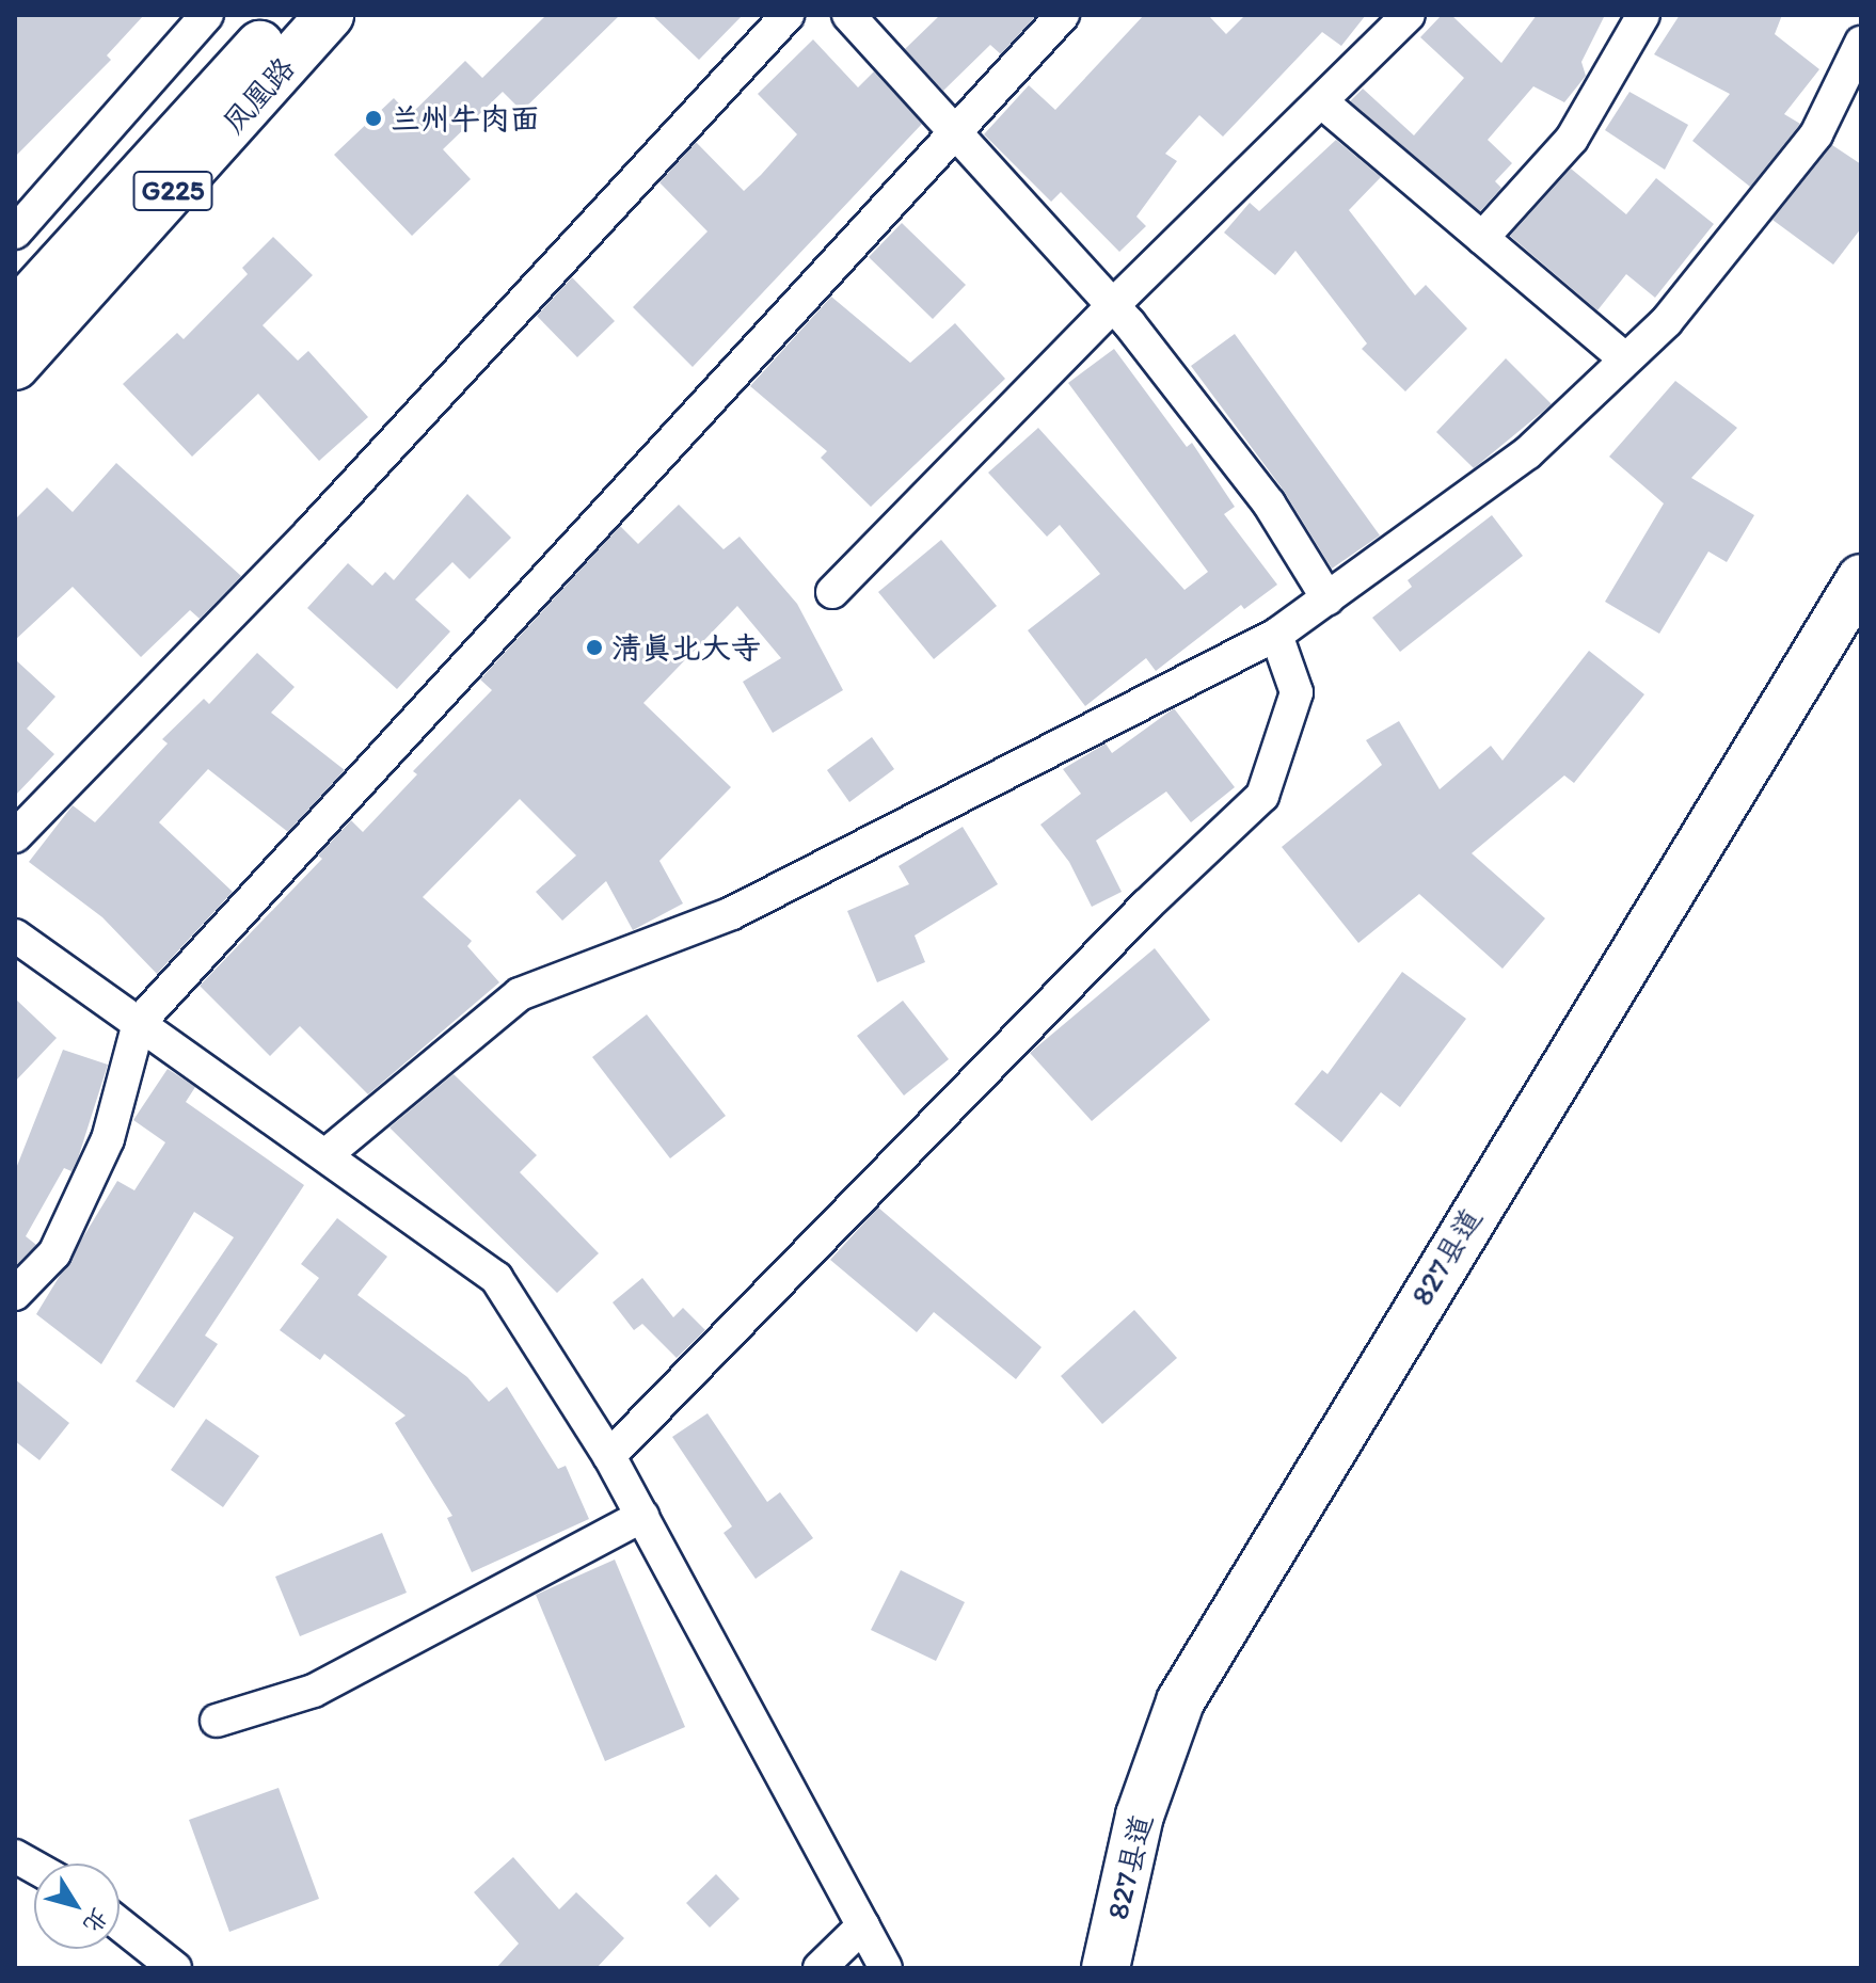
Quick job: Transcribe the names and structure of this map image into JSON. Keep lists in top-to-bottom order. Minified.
{"streets":{"main road":["凤凰路","G225","827县道"]},"places":["兰州牛肉面","清真北大寺"],"north":"bottom right"}
